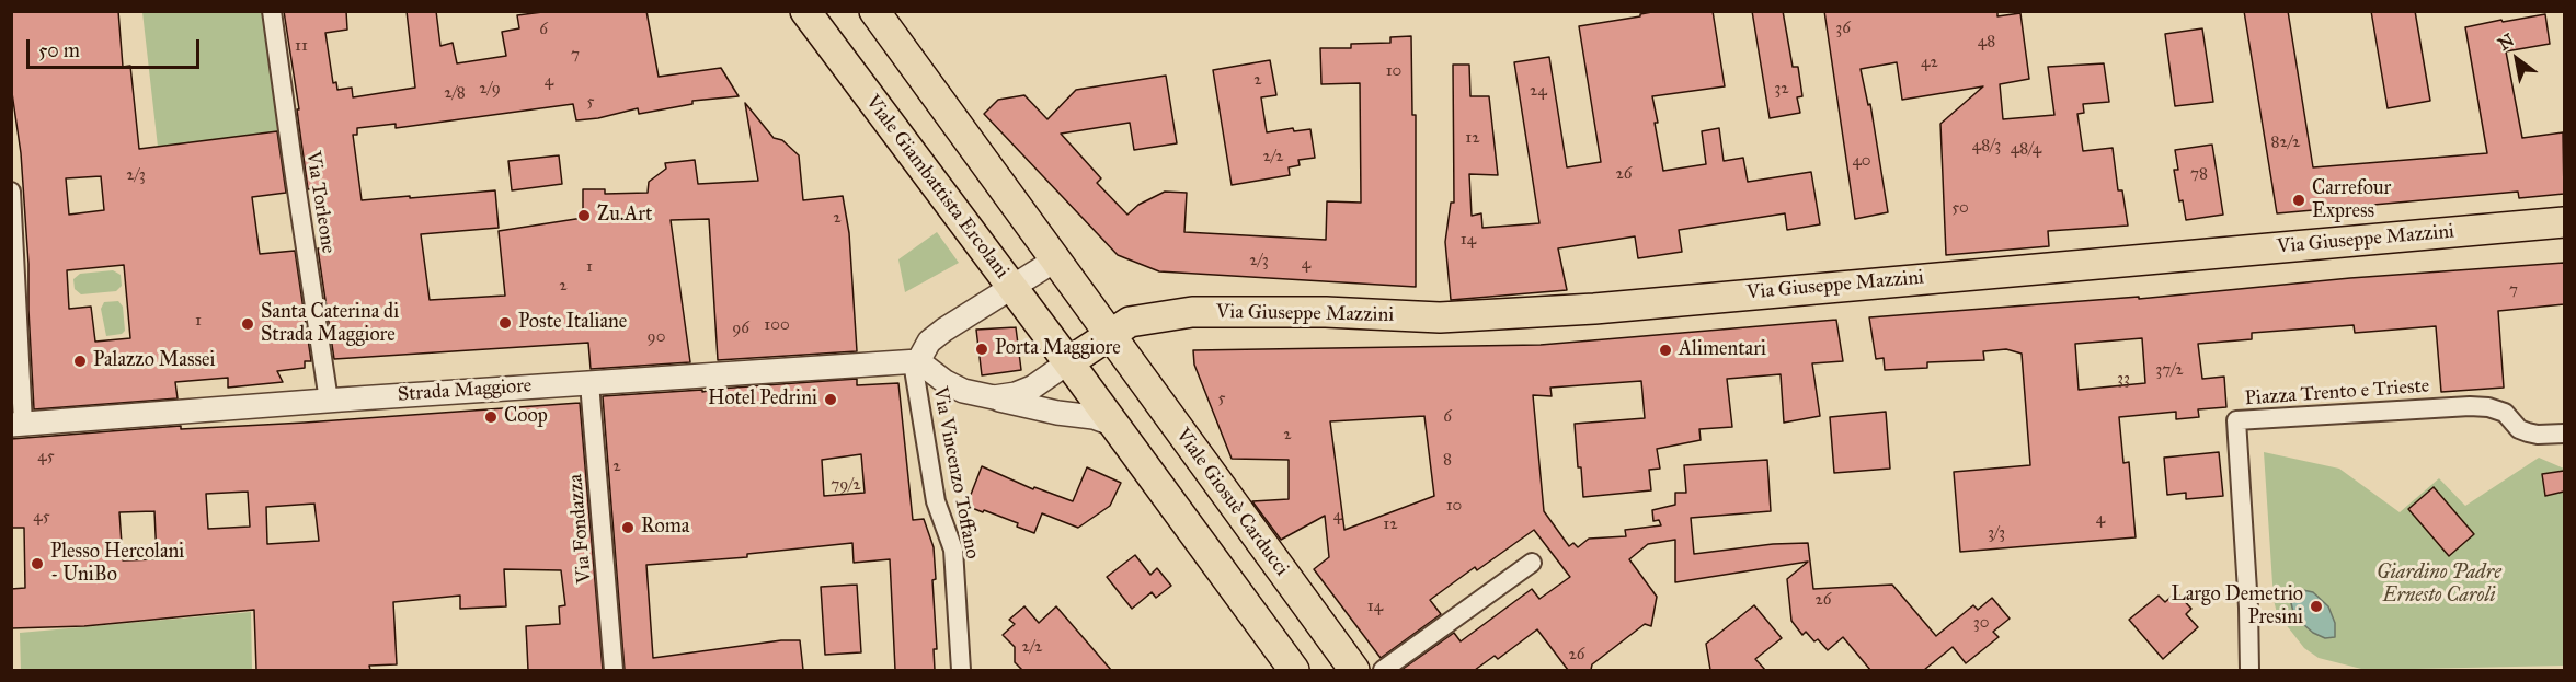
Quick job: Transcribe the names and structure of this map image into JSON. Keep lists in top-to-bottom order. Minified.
{"streets":{"main road":["Viale Giambattista Ercolani","Via Giuseppe Mazzini","Viale Giosuè Carducci"],"street":["Via Torleone","Strada Maggiore","Piazza Trento e Trieste","Via Vincenzo Toffano","Via Fondazza"]},"crossings":[["Viale Giambattista Ercolani","Via Giuseppe Mazzini"],["Via Torleone","Strada Maggiore"],["Via Giuseppe Mazzini","Viale Giosuè Carducci"],["Strada Maggiore","Via Vincenzo Toffano"],["Strada Maggiore","Via Fondazza"]],"parks":["Giardino Padre Ernesto Caroli"],"places":["Carrefour Express","Zu.Art","Poste Italiane","Santa Caterina di Strada Maggiore","Porta Maggiore","Alimentari","Palazzo Massei","Hotel Pedrini","Coop","Roma","Plesso Hercolani - UniBo","Largo Demetrio Presini"],"house_numbers":["36","6","48","11","7","42","10","2","4","2/9","32","24","2/8","5","12","82/2","48/3","48/4","2/2","40","26","78","2/3","50","2","14","2/3","4","1","2","7","1","100","96","90","37/2","33","5","6","2","45","8","2","79/2","10","4","45","4","12","3/3","26","14","30","2/2","26"],"scale_bar":"50 m","north":"top left"}
